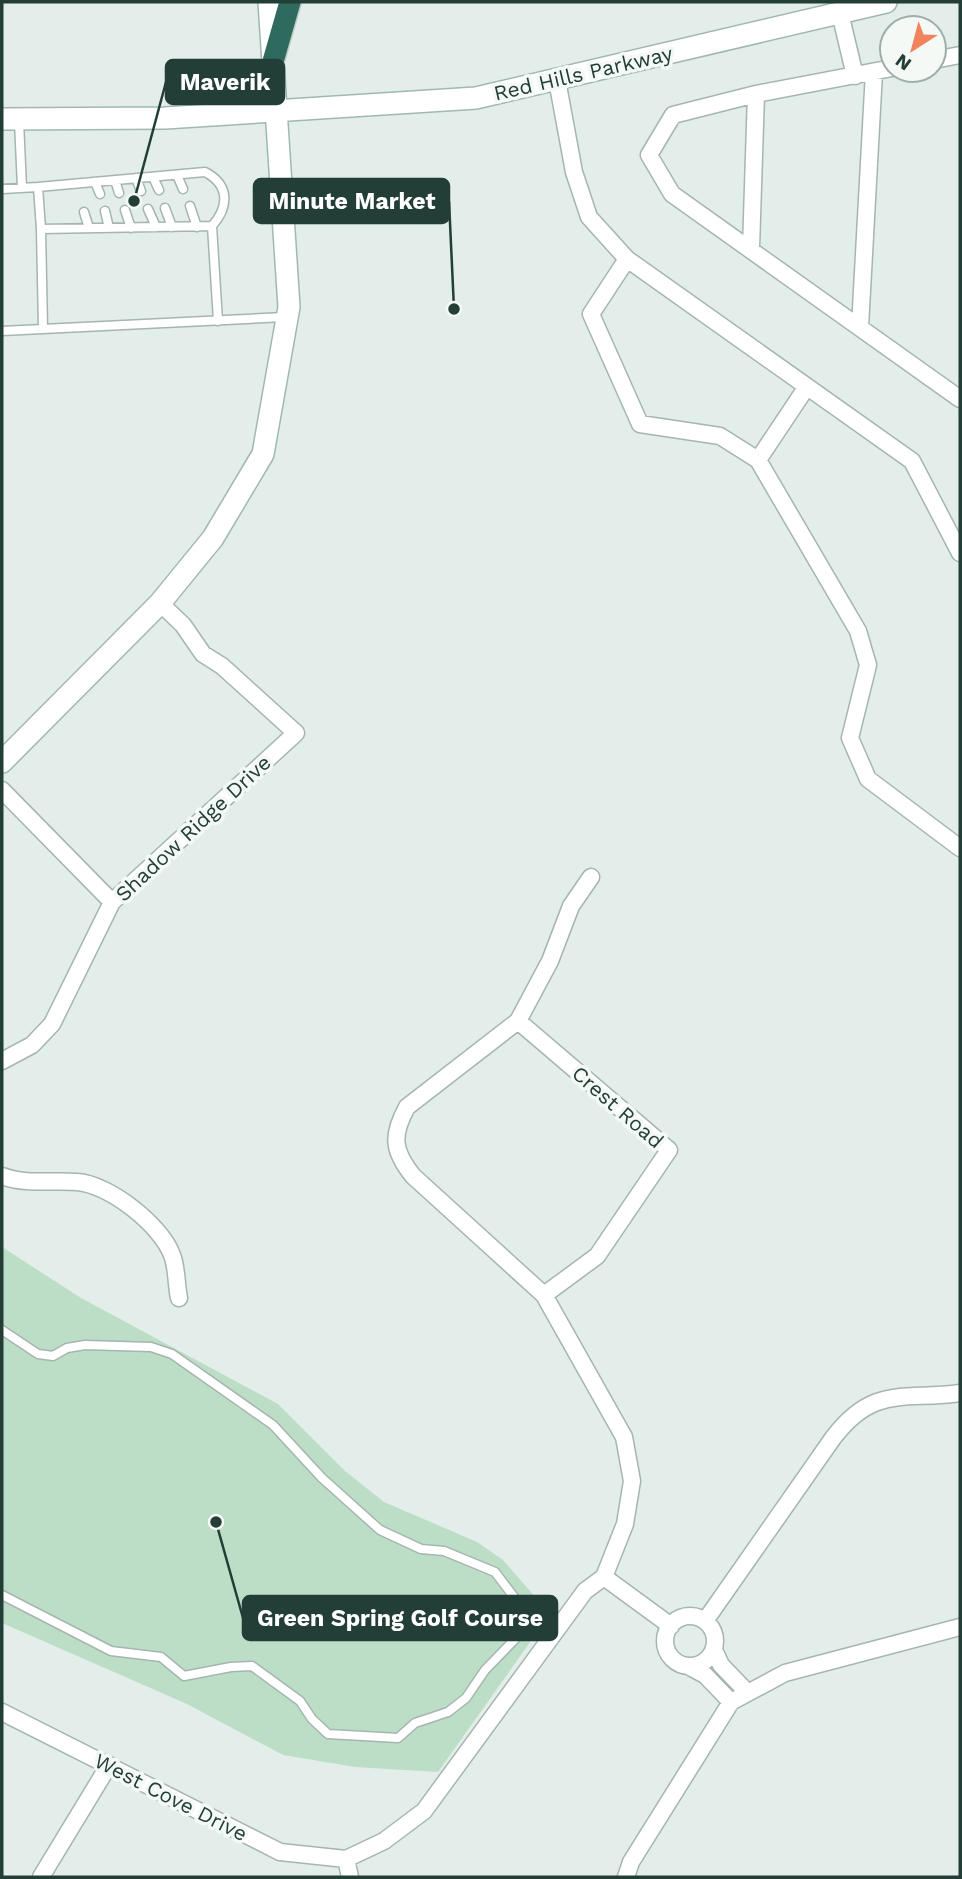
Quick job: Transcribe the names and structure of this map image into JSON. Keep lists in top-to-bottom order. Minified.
{"streets":{"main road":["Red Hills Parkway"],"street":["Shadow Ridge Drive","Crest Road","West Cove Drive"]},"places":["Maverik","Minute Market","Green Spring Golf Course"],"north":"bottom left"}
